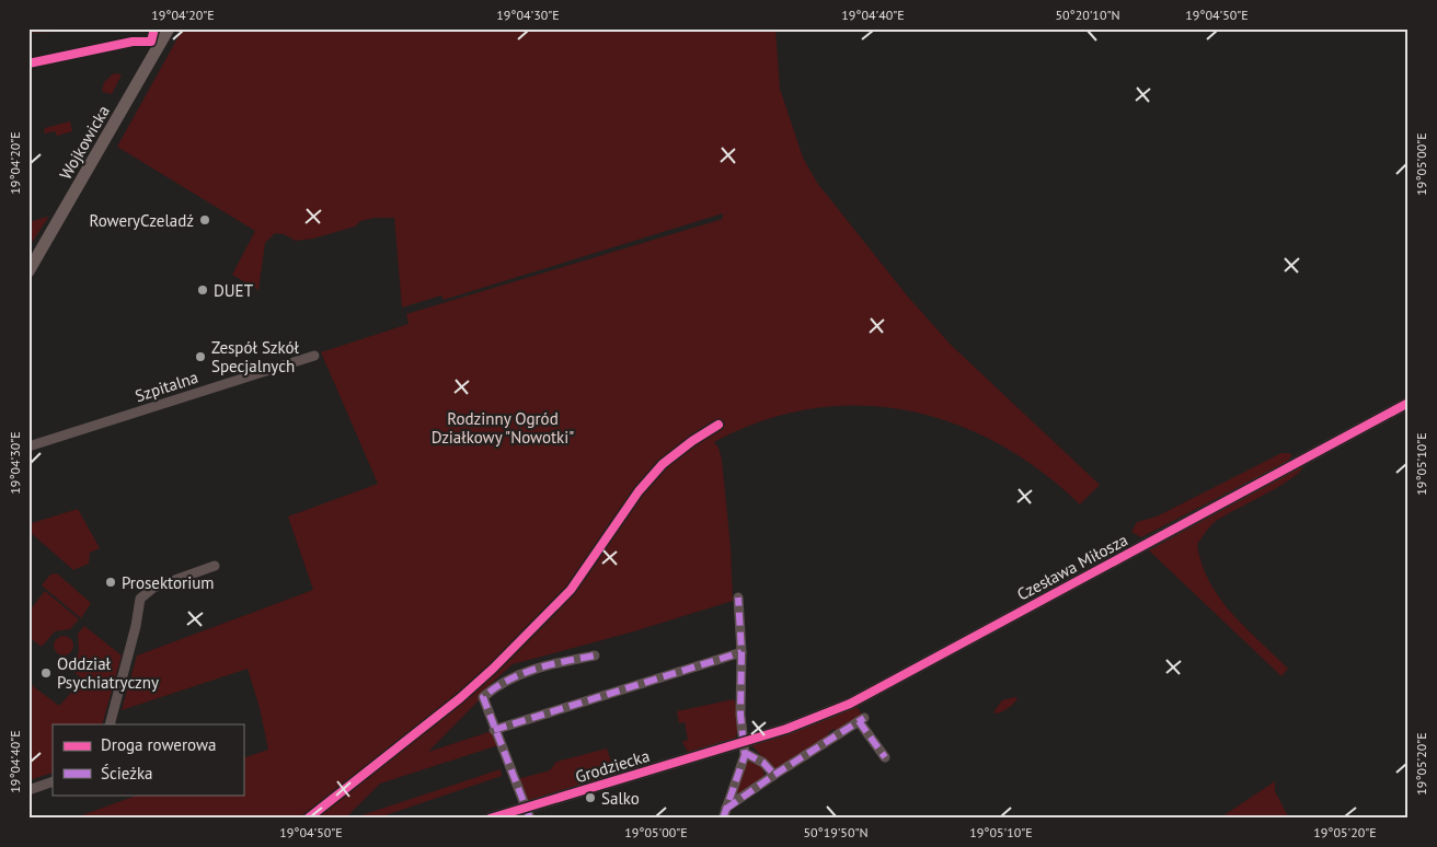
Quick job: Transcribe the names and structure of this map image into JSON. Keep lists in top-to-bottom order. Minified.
{"streets":{"street":["Wojkowicka","Szpitalna","Czesława Miłosza","Grodziecka"]},"crossings":[["Czesława Miłosza","Grodziecka"]],"parks":["Rodzinny Ogród Działkowy \"Nowotki\""],"places":["RoweryCzeladź","DUET","Zespół Szkół Specjalnych","Prosektorium","Oddział Psychiatryczny","Salko"],"legend":["Droga rowerowa","Ścieżka"],"coordinates":["19°04'20\"E","19°04'30\"E","19°04'40\"E","50°20'10\"N","19°04'50\"E","19°05'00\"E","19°05'10\"E","19°05'20\"E","50°19'50\"N"]}
